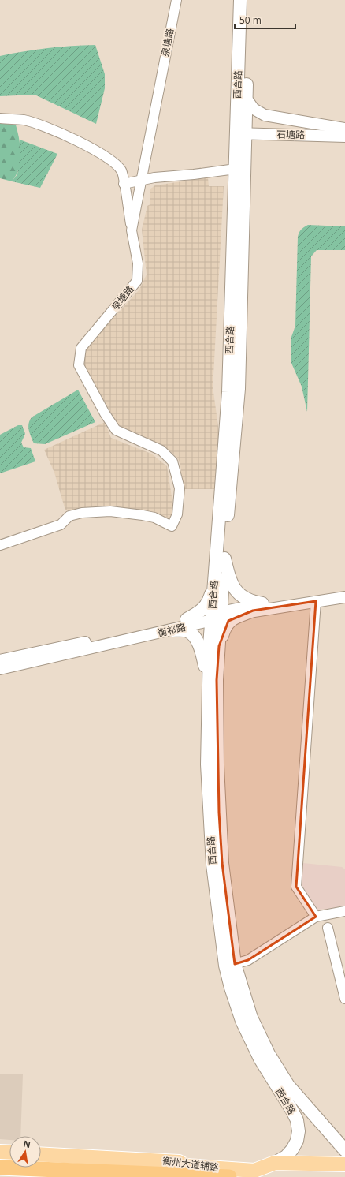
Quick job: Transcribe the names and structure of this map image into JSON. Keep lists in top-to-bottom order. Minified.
{"streets":{"main road":["西合路","衡州大道辅路"],"street":["泉塘路","石塘路","衡祁路"]},"crossings":[["西合路","石塘路"],["西合路","衡祁路"],["西合路","衡州大道辅路"]],"scale_bar":"50 m","north":"top"}
